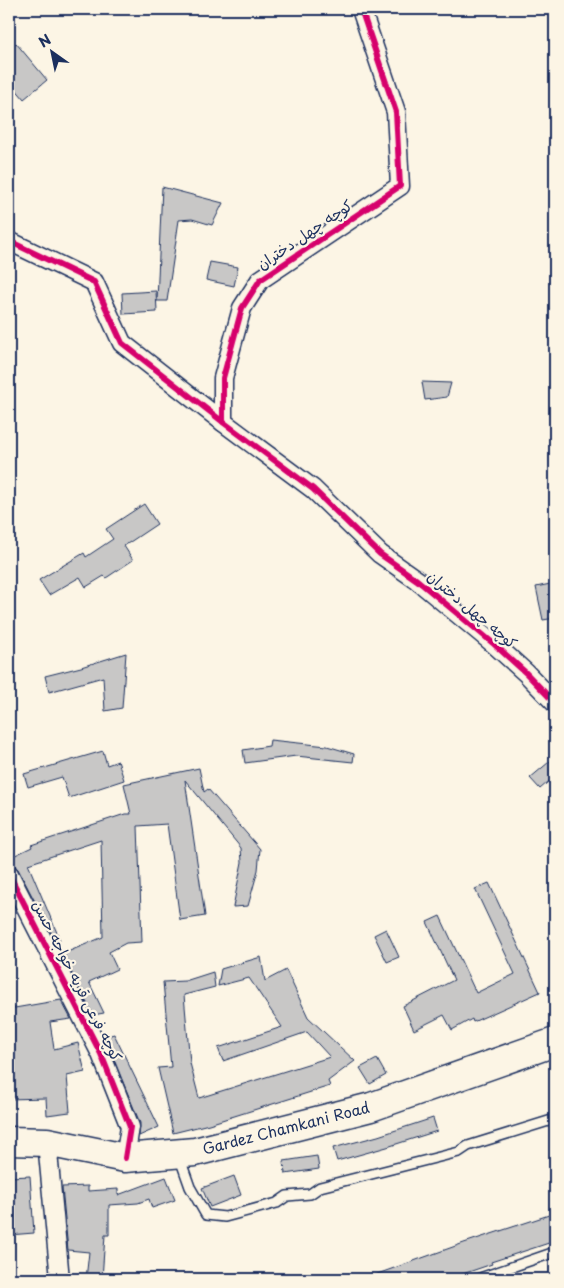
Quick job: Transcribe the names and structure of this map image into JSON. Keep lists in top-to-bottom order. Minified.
{"streets":{"highway":["Gardez Chamkani Road"],"street":["کوچه چهل دختران","کوچه فرعی قریه خواجه حسن"]},"crossings":[["کوچه فرعی قریه خواجه حسن","Gardez Chamkani Road"]],"north":"top left"}
